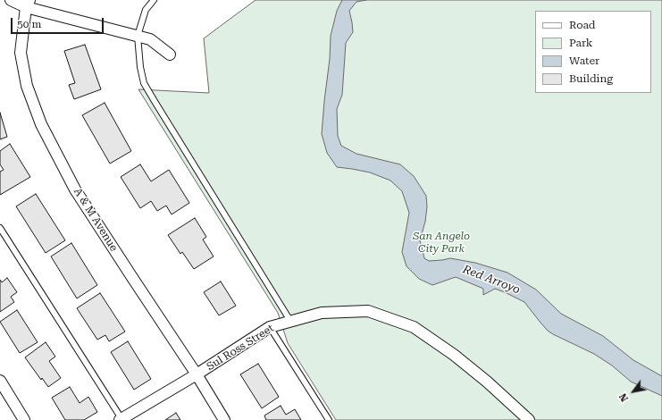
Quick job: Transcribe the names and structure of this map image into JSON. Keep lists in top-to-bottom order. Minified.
{"streets":{"street":["A & M Avenue","Sul Ross Street"]},"crossings":[["A & M Avenue","Sul Ross Street"]],"water":["Red Arroyo"],"parks":["San Angelo City Park"],"legend":["Road","Park","Water","Building"],"scale_bar":"50 m","north":"bottom left"}
